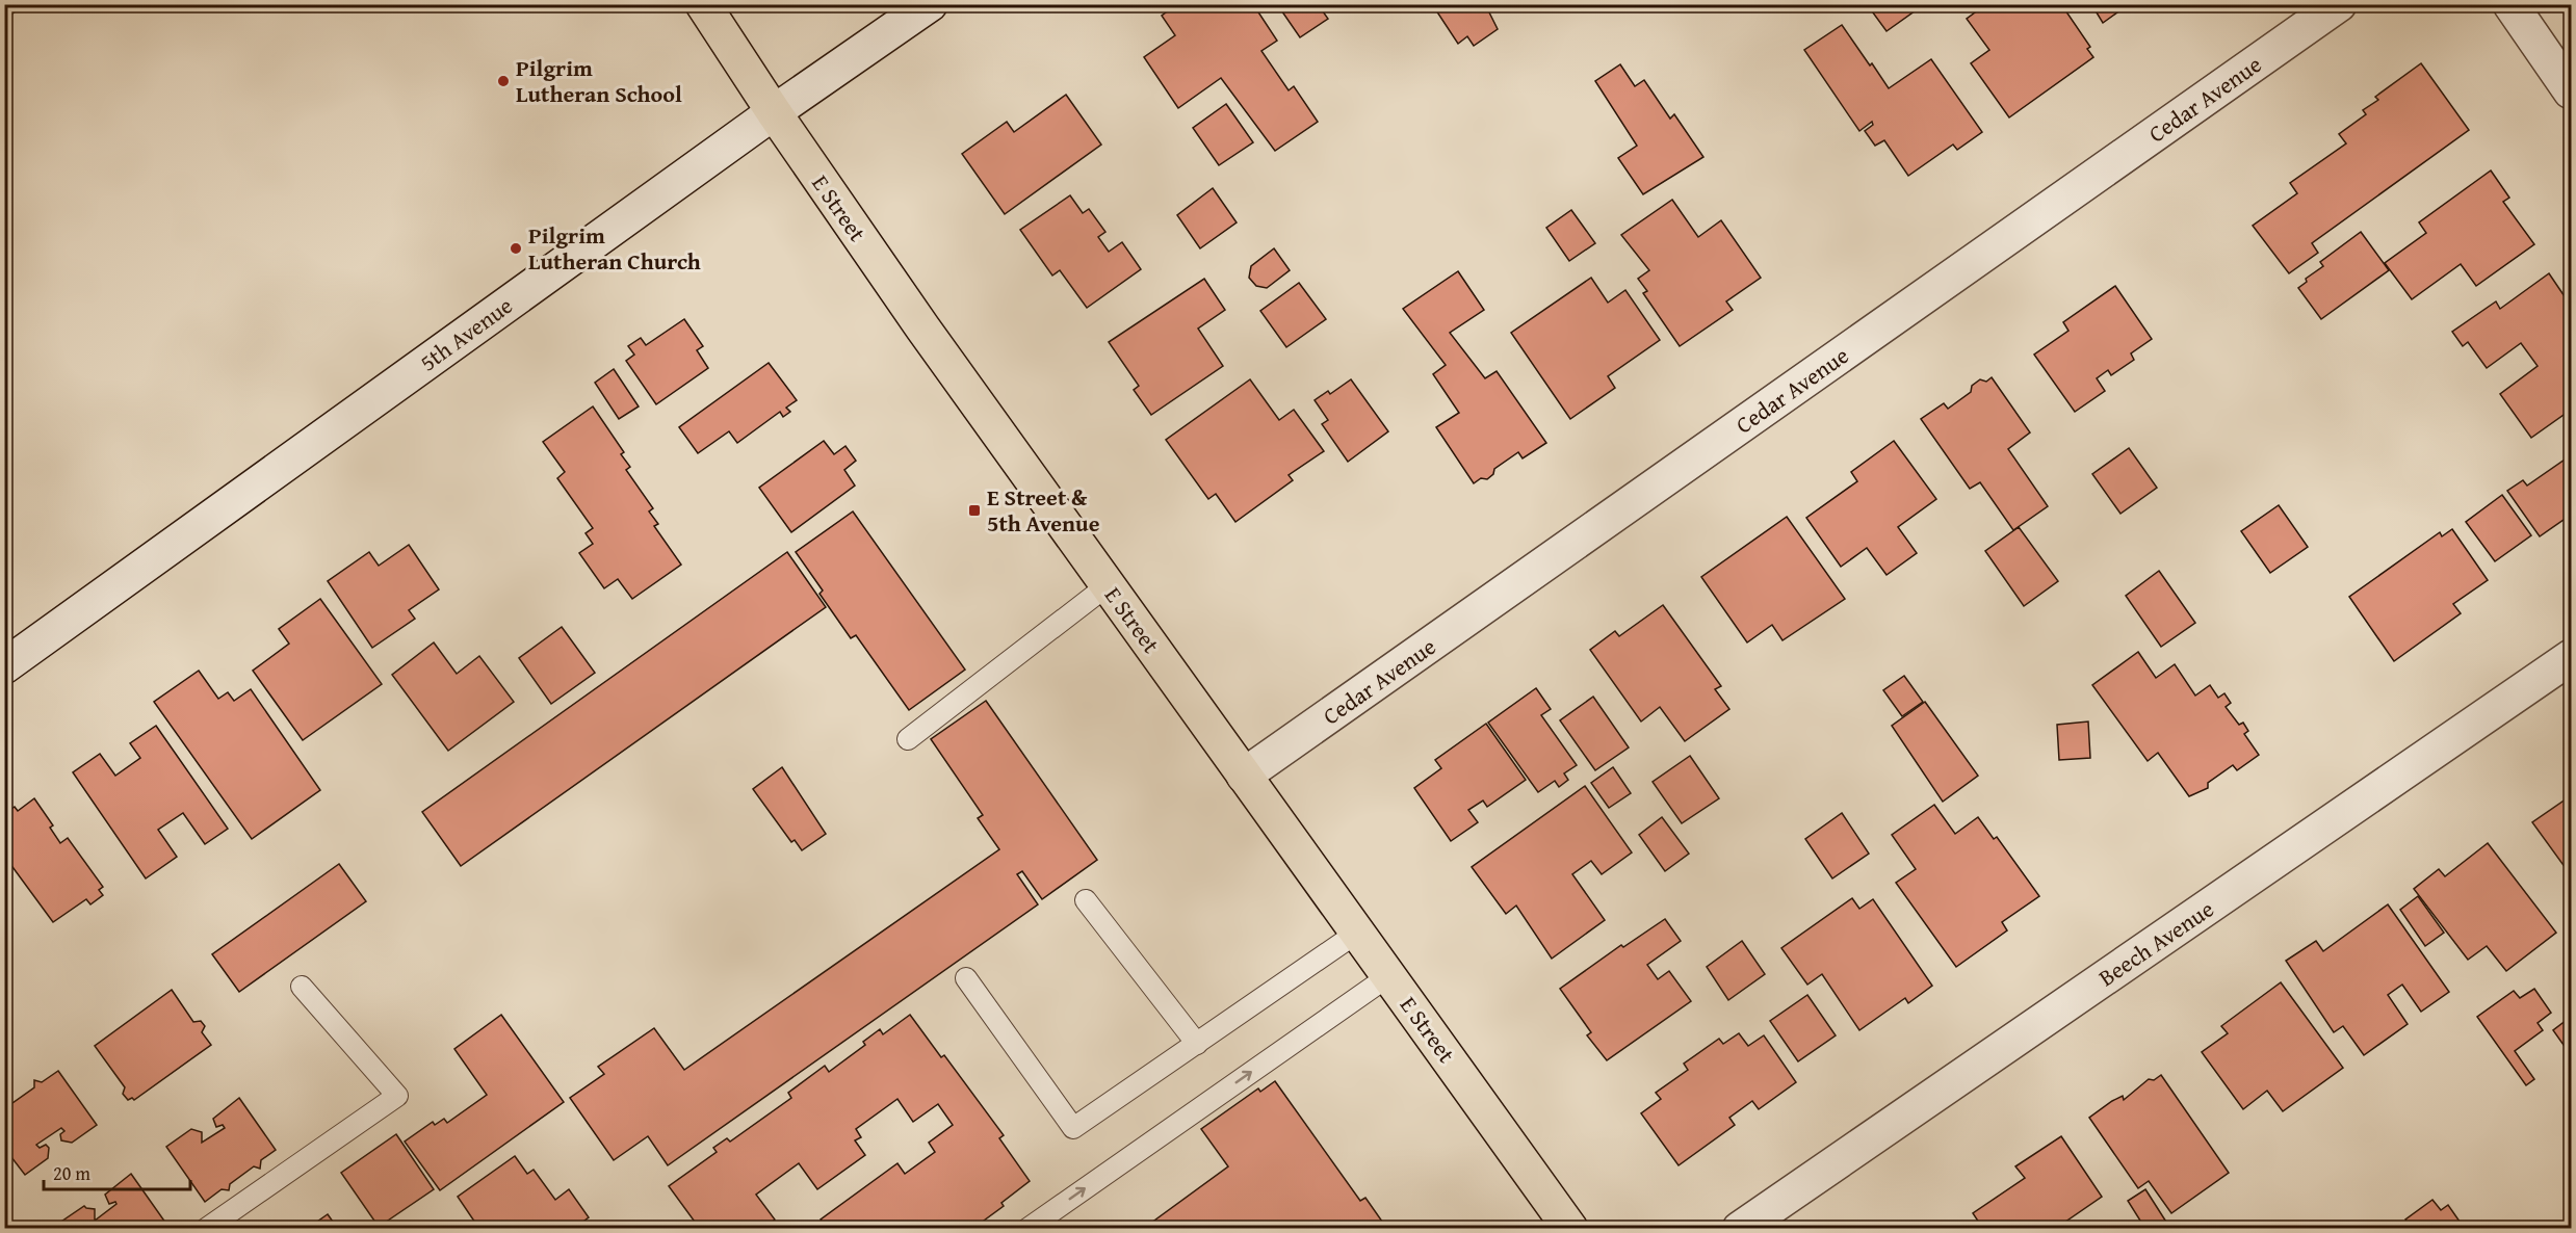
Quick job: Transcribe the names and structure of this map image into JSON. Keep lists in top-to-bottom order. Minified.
{"streets":{"main road":["E Street"],"street":["Cedar Avenue","5th Avenue","Beech Avenue"]},"crossings":[["Cedar Avenue","E Street"],["E Street","5th Avenue"]],"places":{"other":["Pilgrim Lutheran School","Pilgrim Lutheran Church"],"transit":["E Street & 5th Avenue"]},"scale_bar":"20 m"}
